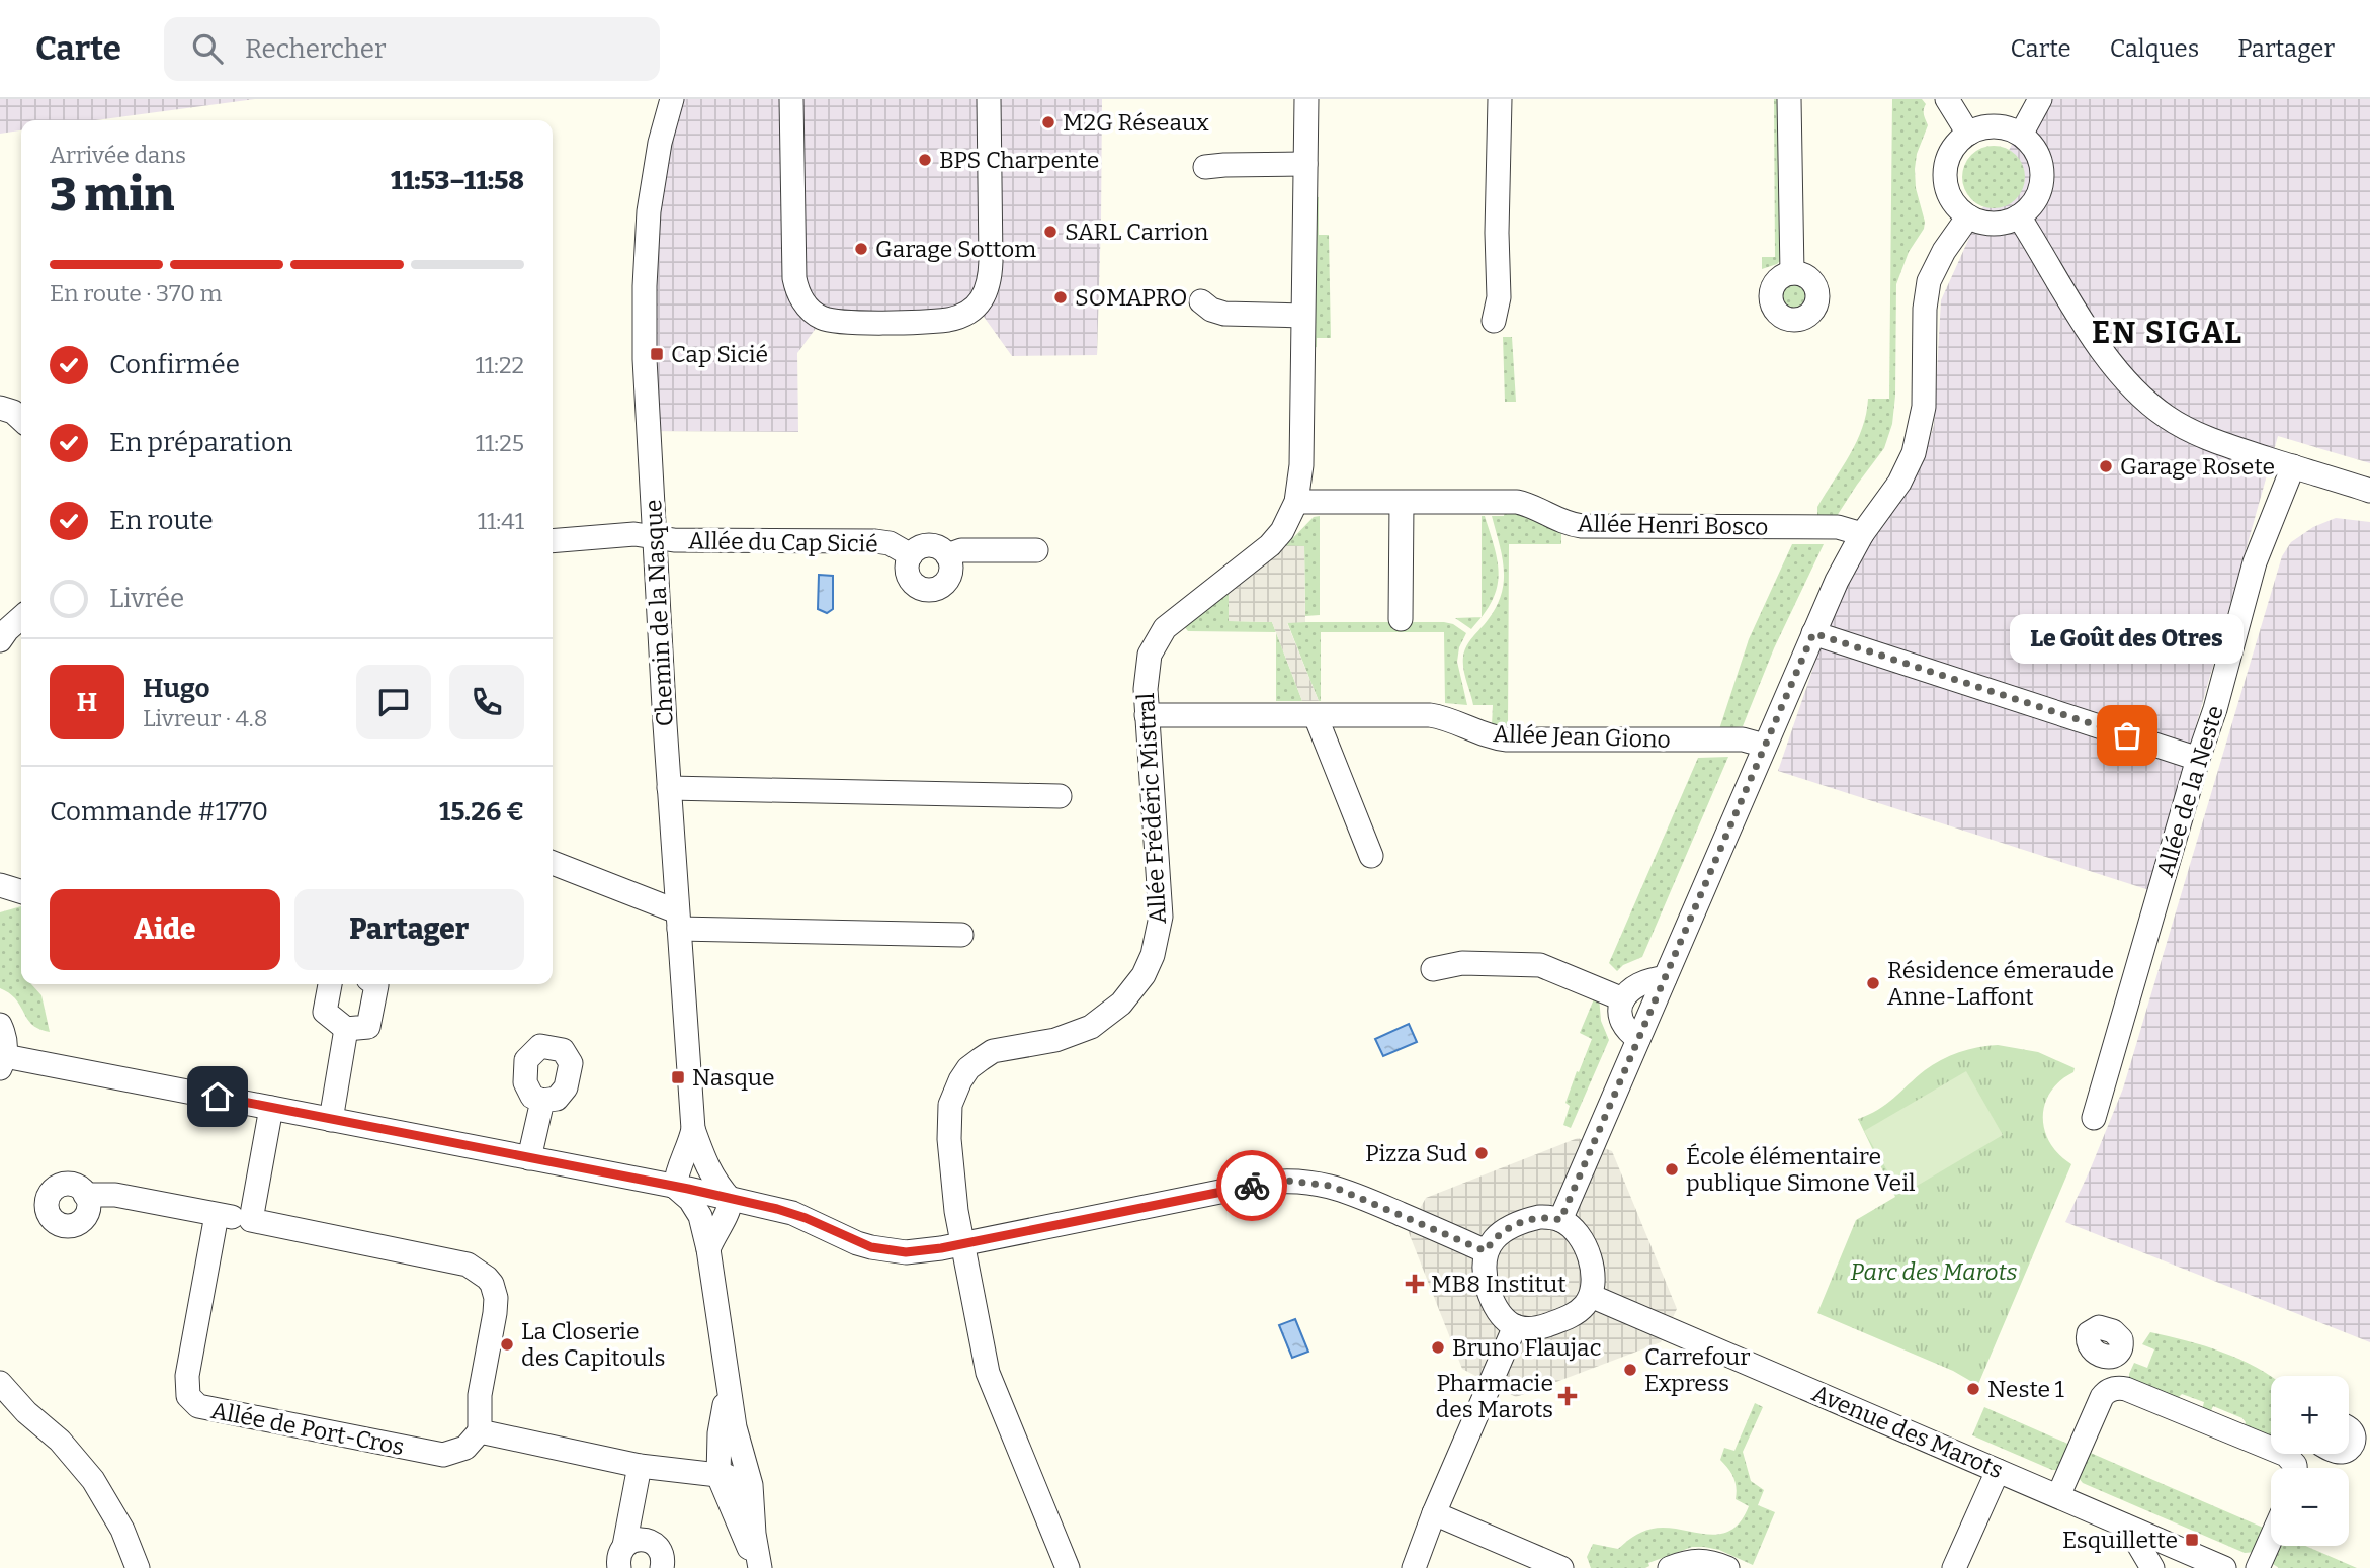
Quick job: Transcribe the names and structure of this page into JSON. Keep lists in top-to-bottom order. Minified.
{"streets":{"street":["Allée Henri Bosco","Allée du Cap Sicié","Chemin de la Nasque","Allée Jean Giono","Allée de la Neste","Allée Frédéric Mistral","Allée de Port-Cros","Avenue des Marots"]},"crossings":[["Allée Henri Bosco","Allée Frédéric Mistral"],["Allée du Cap Sicié","Chemin de la Nasque"],["Allée Jean Giono","Allée Frédéric Mistral"]],"districts":["EN SIGAL"],"parks":["Parc des Marots"],"places":{"other":["M2G Réseaux","BPS Charpente","SARL Carrion","Garage Sottom","SOMAPRO","Garage Rosete","Le Goût des Otres","Résidence émeraude Anne-Laffont","Pizza Sud","École élémentaire publique Simone Veil","La Closerie des Capitouls","Bruno Flaujac","Carrefour Express","Neste 1"],"transit":["Cap Sicié","Nasque","Esquillette"],"health":["MB8 Institut","Pharmacie des Marots"]},"page":{"header":"Carte","search":"Rechercher","nav":["Carte","Calques","Partager"],"heading":["3 min","Arrivée dans","11:53–11:58"],"panel":["Hugo","Livreur · 4.8","Commande #1770","15.26 €"],"bar":"En route · 370 m","list":[["Confirmée","11:22"],["En préparation","11:25"],["En route","11:41"],"Livrée"],"bubble":"Le Goût des Otres","round":"H","buttons":["Aide","Partager"],"map_buttons":["+","−"]}}
